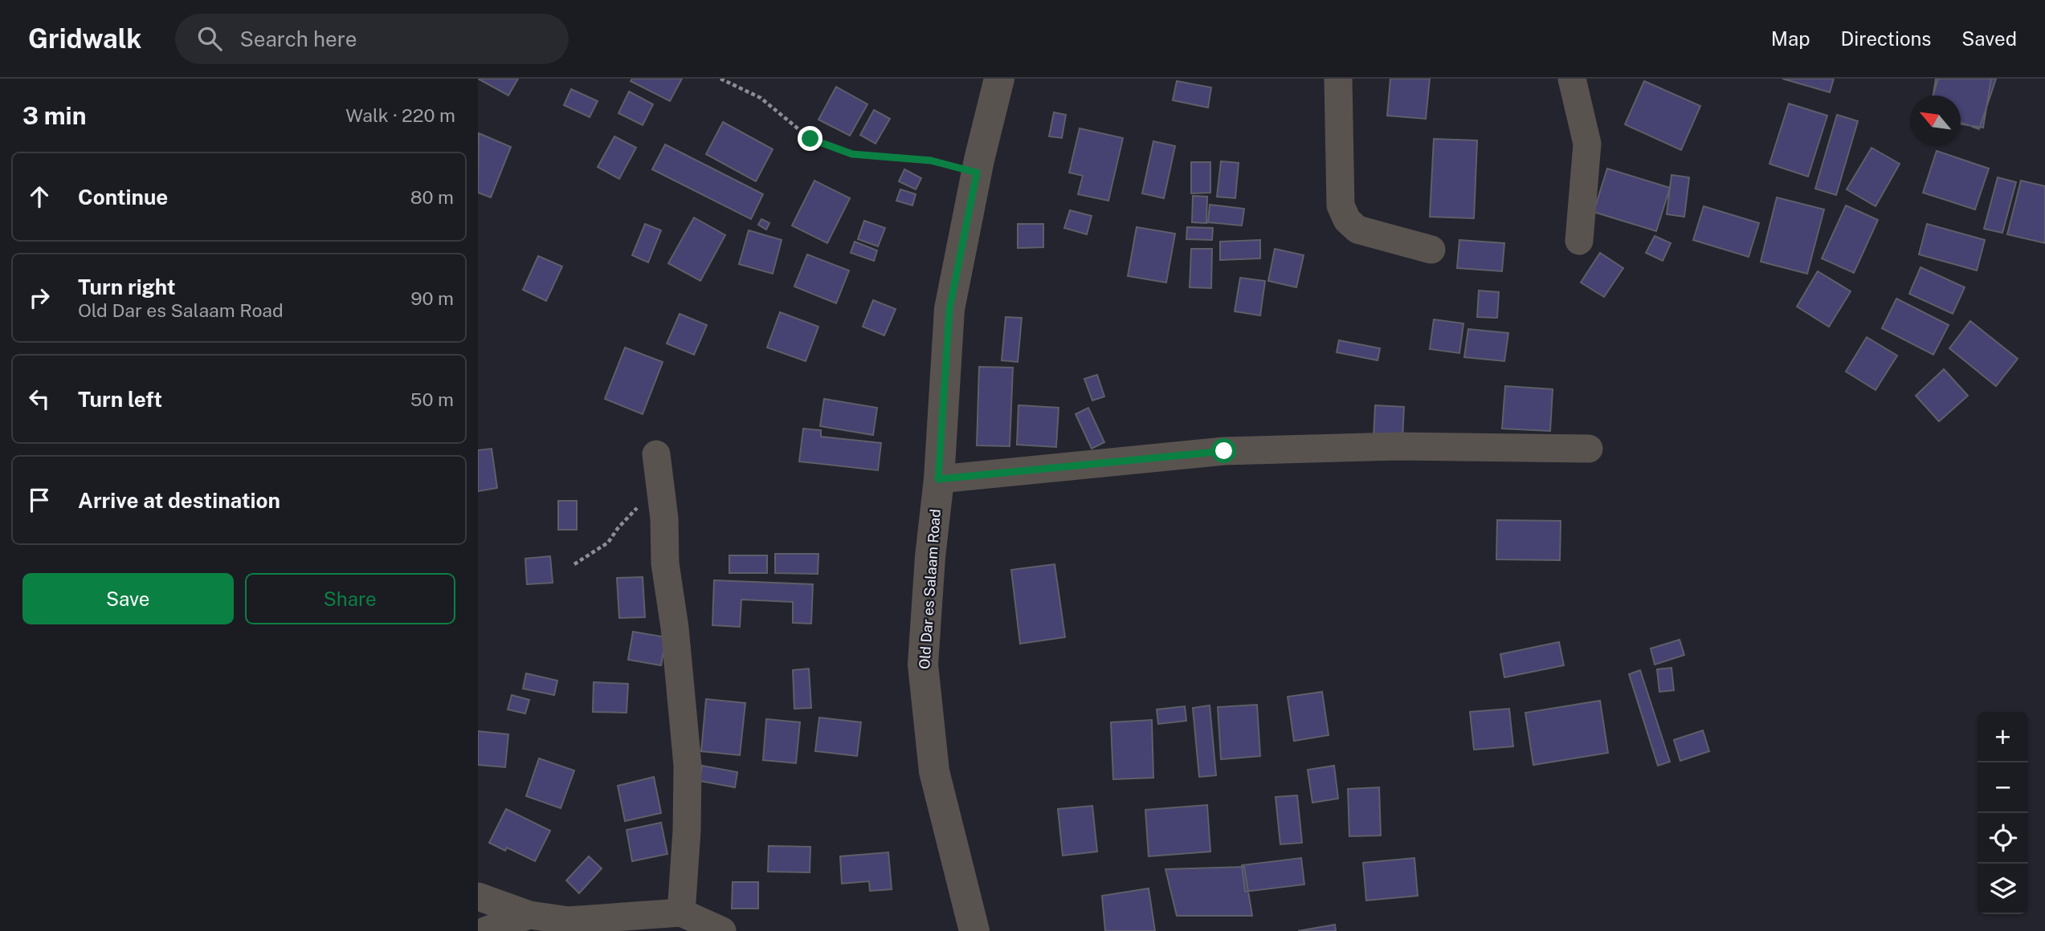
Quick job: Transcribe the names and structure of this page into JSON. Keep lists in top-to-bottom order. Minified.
{"streets":{"street":["Old Dar es Salaam Road"]},"north":"top left","page":{"header":"Gridwalk","search":"Search here","nav":["Map","Directions","Saved"],"heading":["3 min","Walk · 220 m"],"list":[["Continue","80 m"],["Turn right","Old Dar es Salaam Road","90 m"],["Turn left","50 m"],"Arrive at destination"],"buttons":["Save","Share"],"map_buttons":["+","−"]}}
